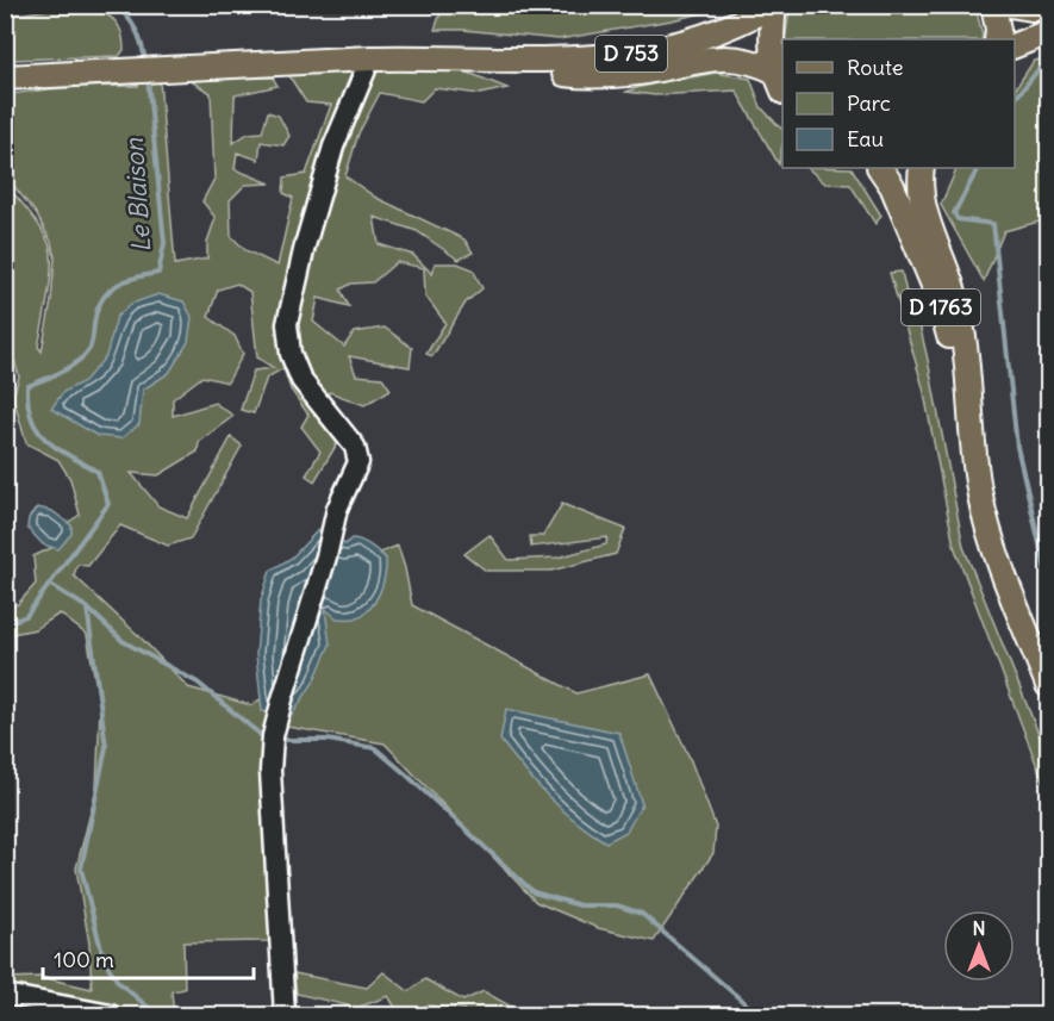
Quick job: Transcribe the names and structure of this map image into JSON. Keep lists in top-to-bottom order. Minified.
{"streets":{"main road":["D 753","D 1763"]},"water":["Le Blaison"],"legend":["Route","Parc","Eau"],"scale_bar":"100 m","north":"top"}
